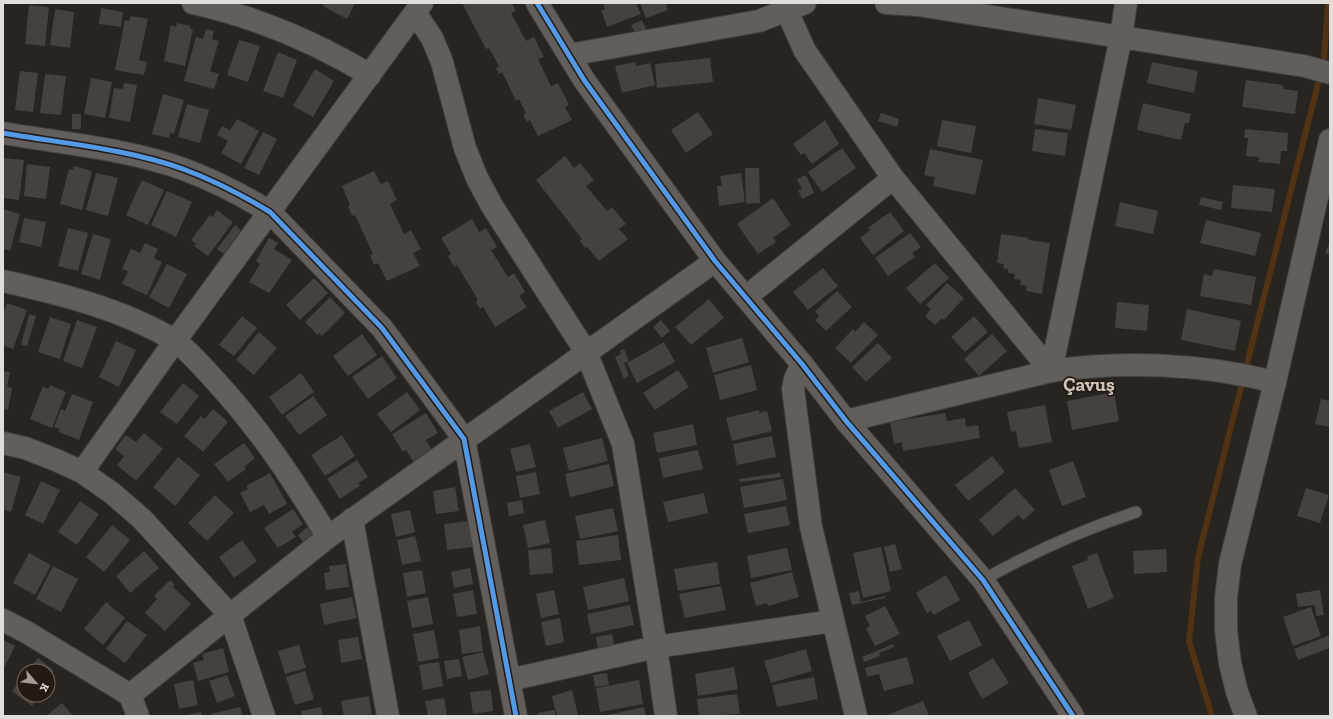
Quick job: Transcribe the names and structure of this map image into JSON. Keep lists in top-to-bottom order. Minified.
{"districts":["Çavuş"],"north":"bottom right"}
